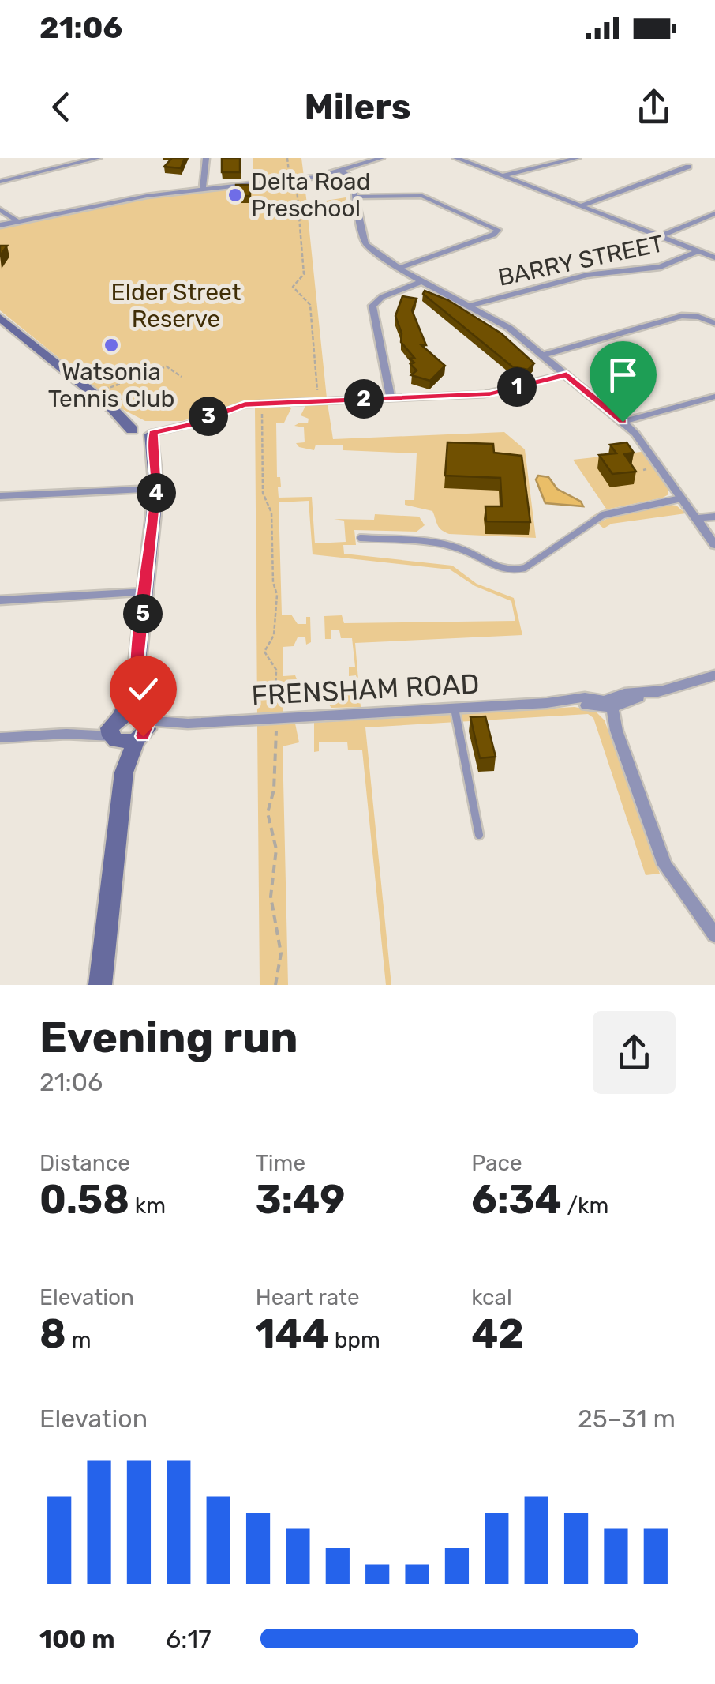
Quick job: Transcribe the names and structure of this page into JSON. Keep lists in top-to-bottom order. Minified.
{"streets":{"street":["BARRY STREET","FRENSHAM ROAD"]},"parks":["Elder Street Reserve"],"places":["Delta Road Preschool","Watsonia Tennis Club"],"page":{"status":"21:06","header":"Milers","pins":["1","2","3","4","5"],"heading":["Evening run","21:06"],"stats":[["Distance","0.58 km"],["Time","3:49"],["Pace","6:34 /km"],["Elevation","8 m"],["Heart rate","144 bpm"],["kcal","42"]],"chart":["Elevation","25–31 m"],"list":[{"name":"100 m","note":"6:17"}]}}
